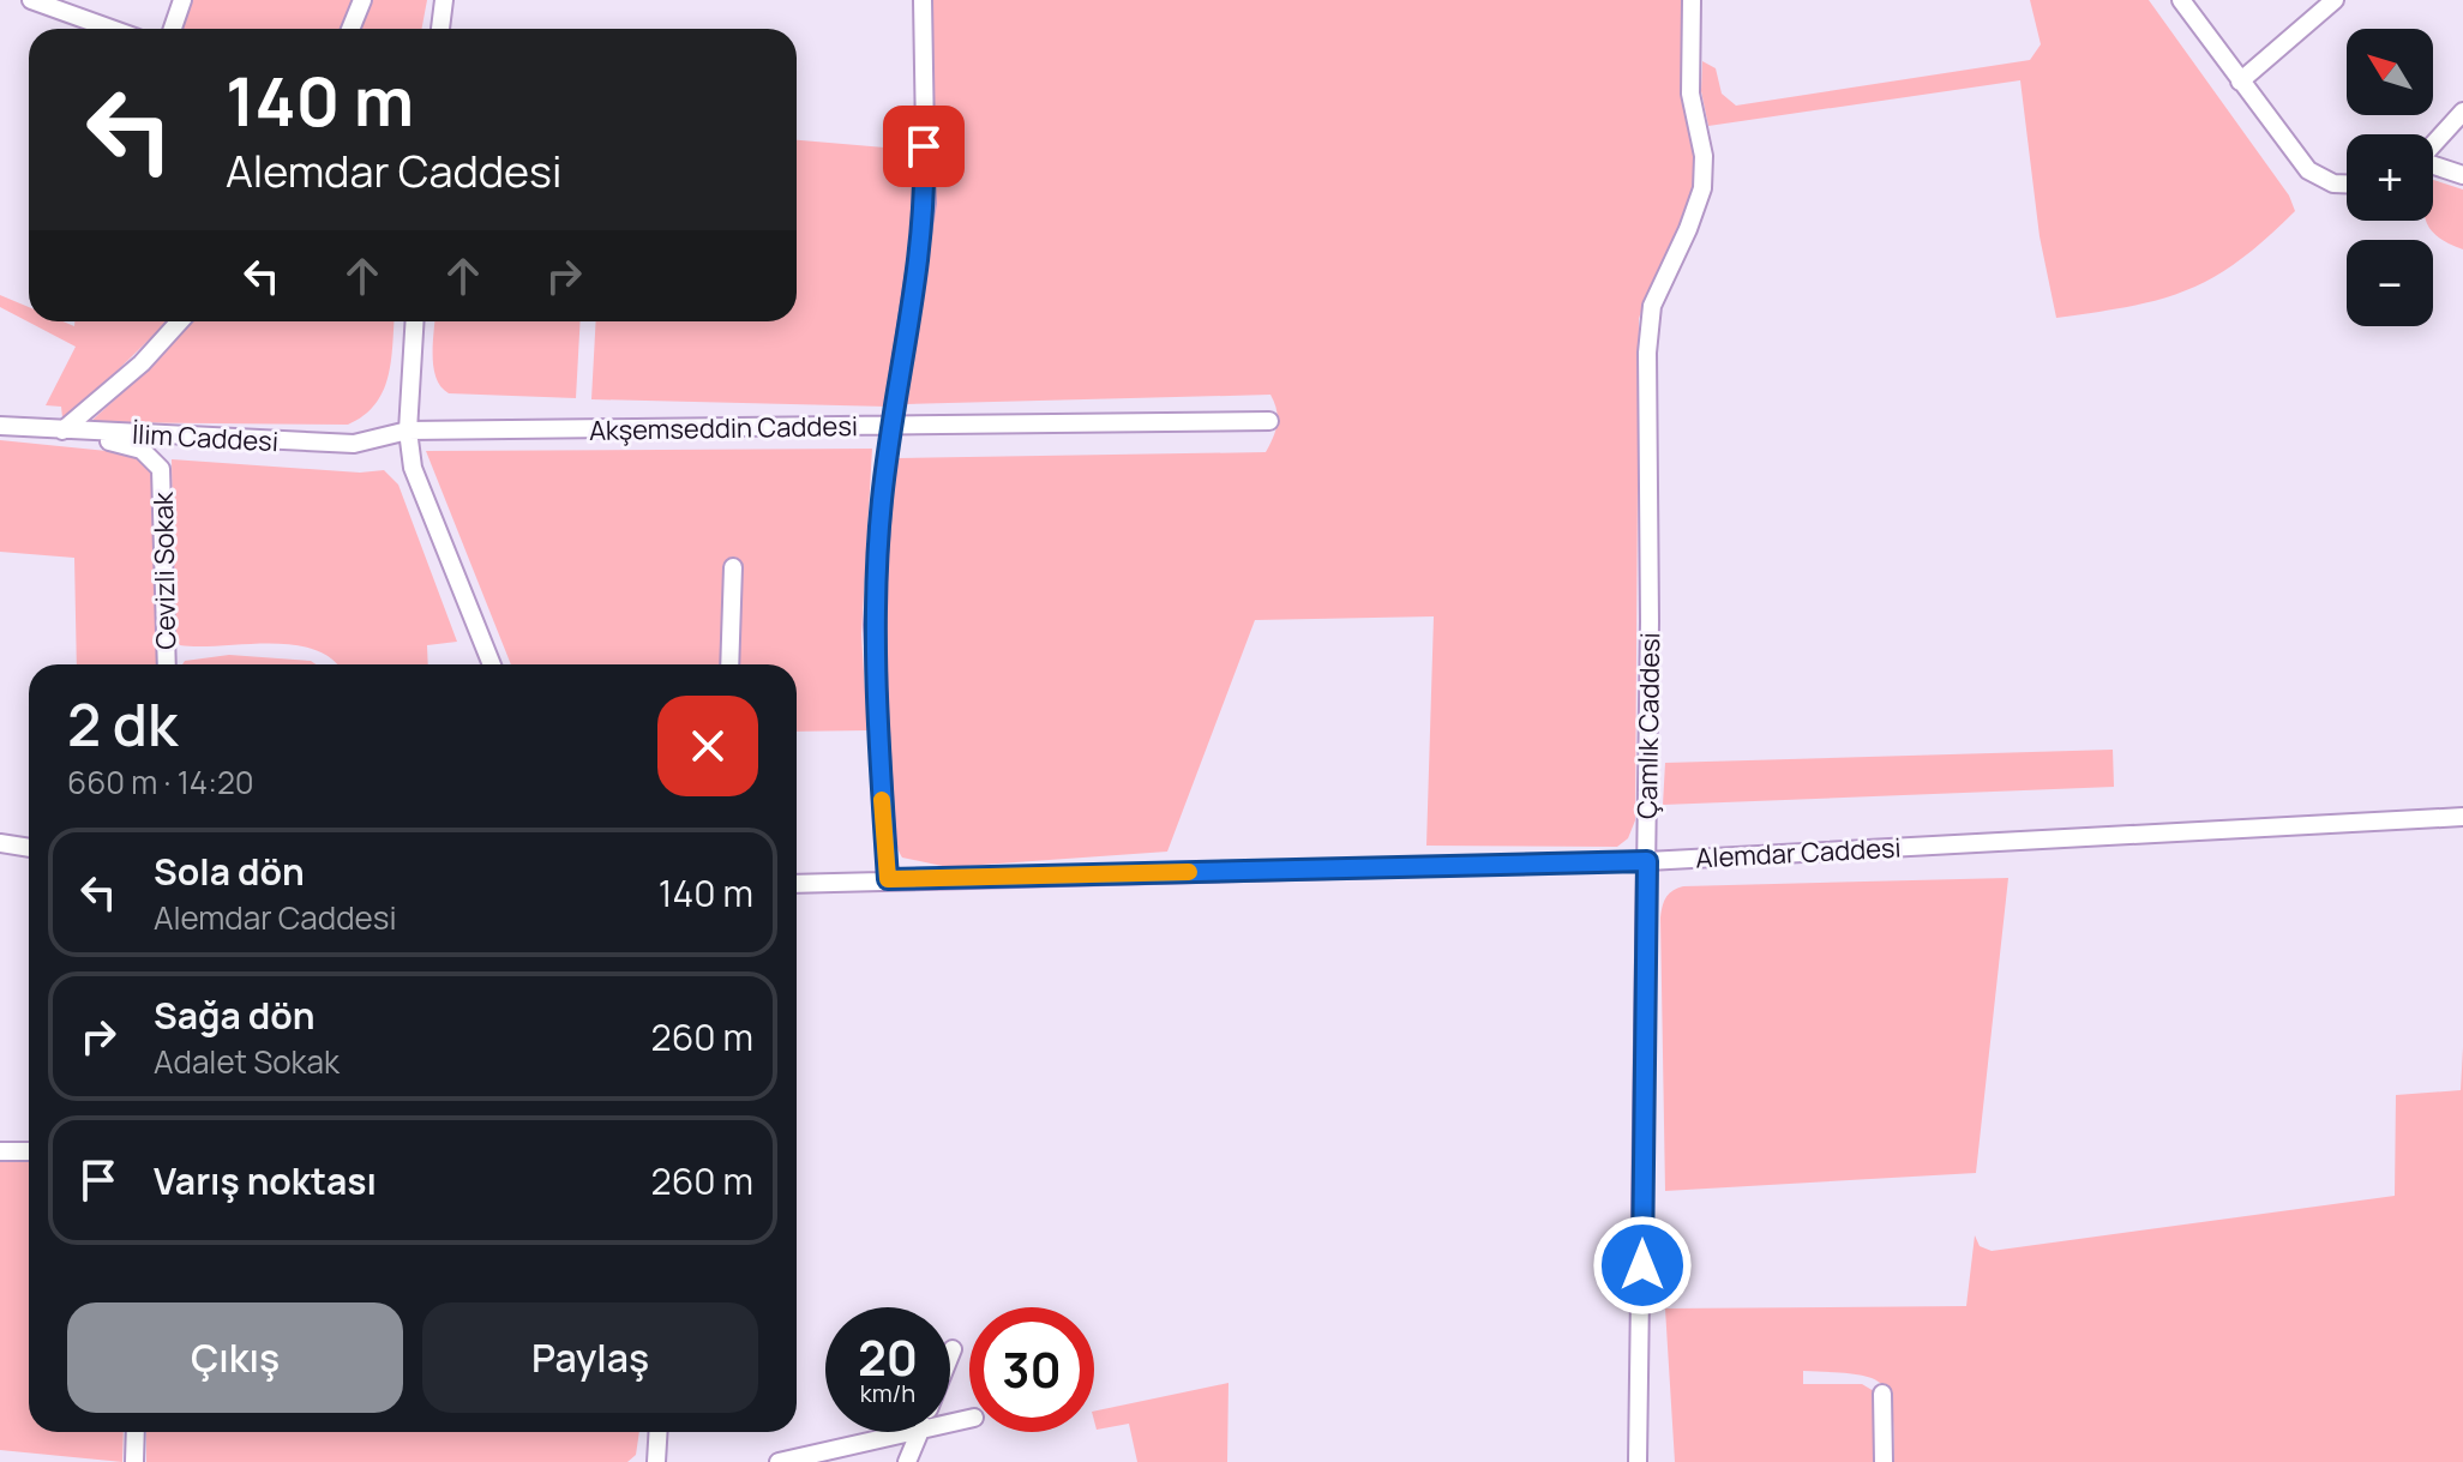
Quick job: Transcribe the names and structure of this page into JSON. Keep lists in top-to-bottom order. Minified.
{"streets":{"street":["Akşemseddin Caddesi","İlim Caddesi","Cevizli Sokak","Çamlık Caddesi","Alemdar Caddesi"]},"crossings":[["Akşemseddin Caddesi","İlim Caddesi"],["İlim Caddesi","Cevizli Sokak"],["Çamlık Caddesi","Alemdar Caddesi"]],"north":"top left","page":{"map_buttons":["+","−"],"turn":["140 m","Alemdar Caddesi"],"heading":["2 dk","660 m · 14:20"],"list":[{"name":"Sola dön","note":"Alemdar Caddesi","value":"140 m"},{"name":"Sağa dön","note":"Adalet Sokak","value":"260 m"},{"name":"Varış noktası","value":"260 m"}],"buttons":["Çıkış","Paylaş"],"speed":"20 km/h","limit":"30"}}
